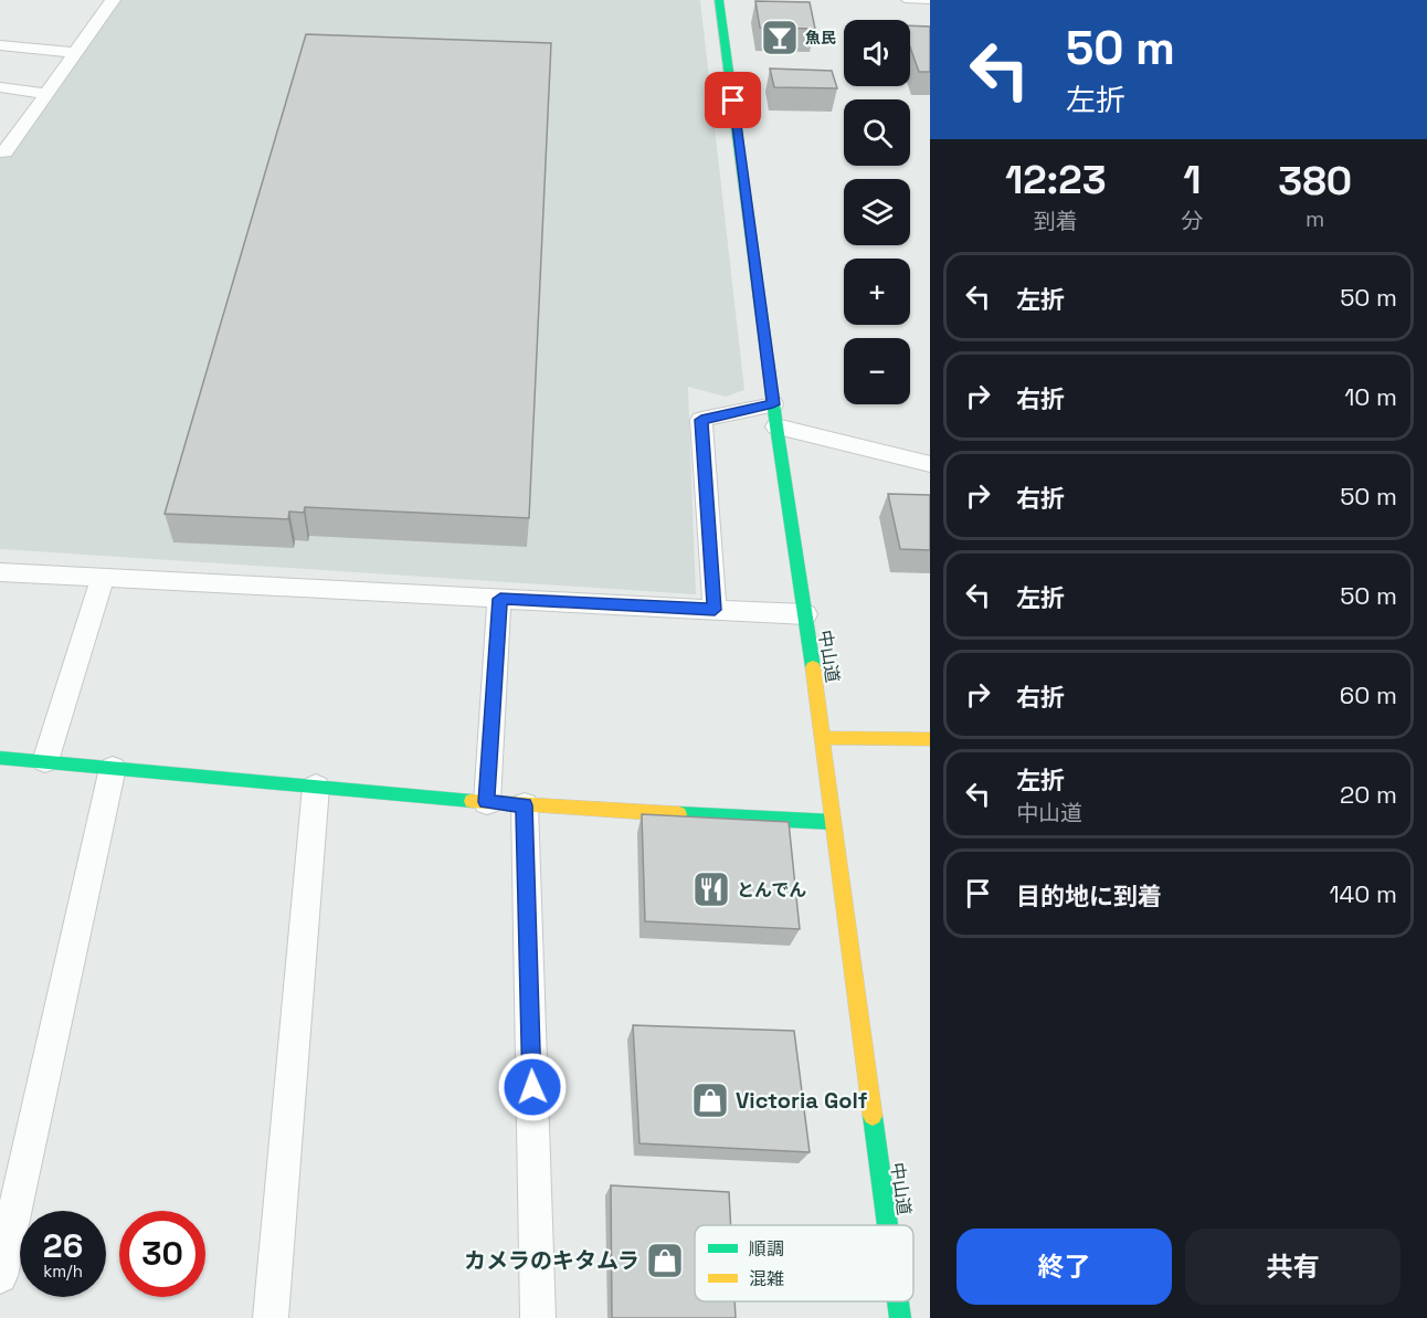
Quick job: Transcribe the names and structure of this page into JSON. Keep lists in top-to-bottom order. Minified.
{"streets":{"main road":["中山道"]},"places":{"bar":["魚民"],"restaurant":["とんでん"],"shop":["Victoria Golf","カメラのキタムラ"]},"legend":["順調","混雑"],"page":{"turn":["50 m","左折"],"map_buttons":["+","−"],"eta":["12:23","到着","1","分","380","m"],"list":[{"name":"左折","value":"50 m"},{"name":"右折","value":"10 m"},{"name":"右折","value":"50 m"},{"name":"左折","value":"50 m"},{"name":"右折","value":"60 m"},{"name":"左折","note":"中山道","value":"20 m"},{"name":"目的地に到着","value":"140 m"}],"speed":"26 km/h","limit":"30","buttons":["終了","共有"]}}
